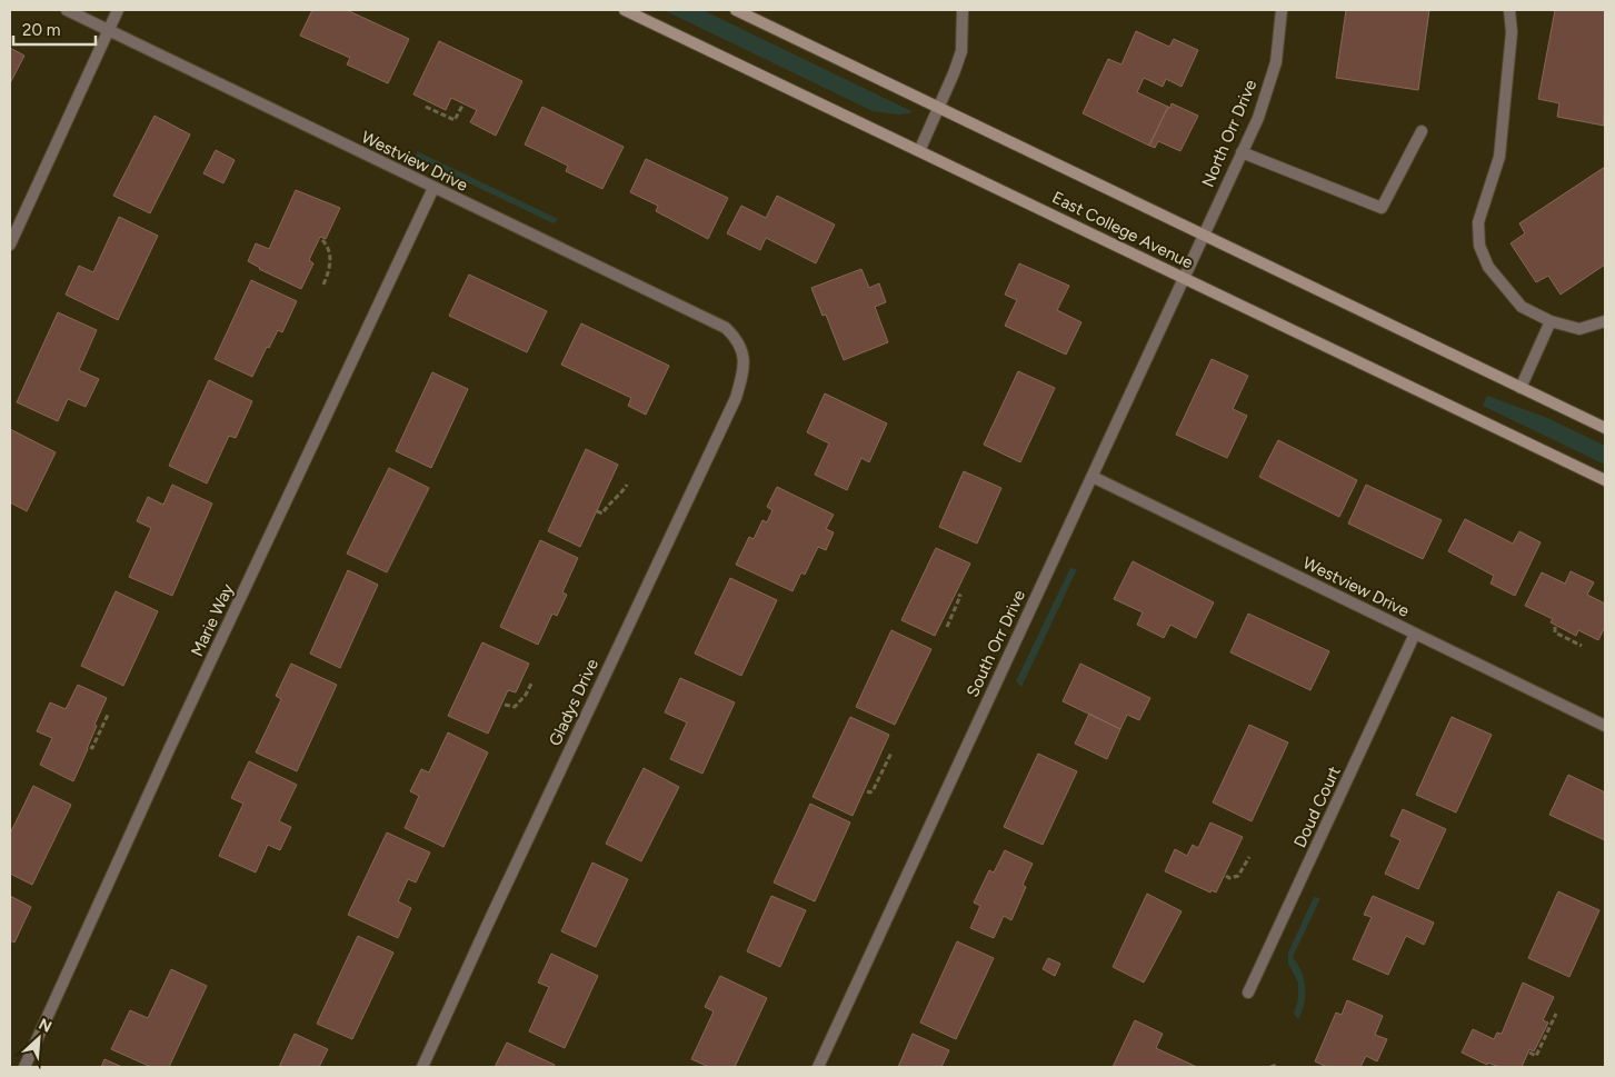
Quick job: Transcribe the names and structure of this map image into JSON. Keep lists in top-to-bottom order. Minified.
{"streets":{"main road":["East College Avenue"],"street":["North Orr Drive","Westview Drive","Marie Way","South Orr Drive","Gladys Drive","Doud Court"]},"crossings":[["North Orr Drive","East College Avenue"],["North Orr Drive","South Orr Drive"],["Westview Drive","Marie Way"],["Westview Drive","South Orr Drive"],["Westview Drive","Gladys Drive"],["Westview Drive","Doud Court"],["East College Avenue","South Orr Drive"]],"scale_bar":"20 m","north":"top right"}
